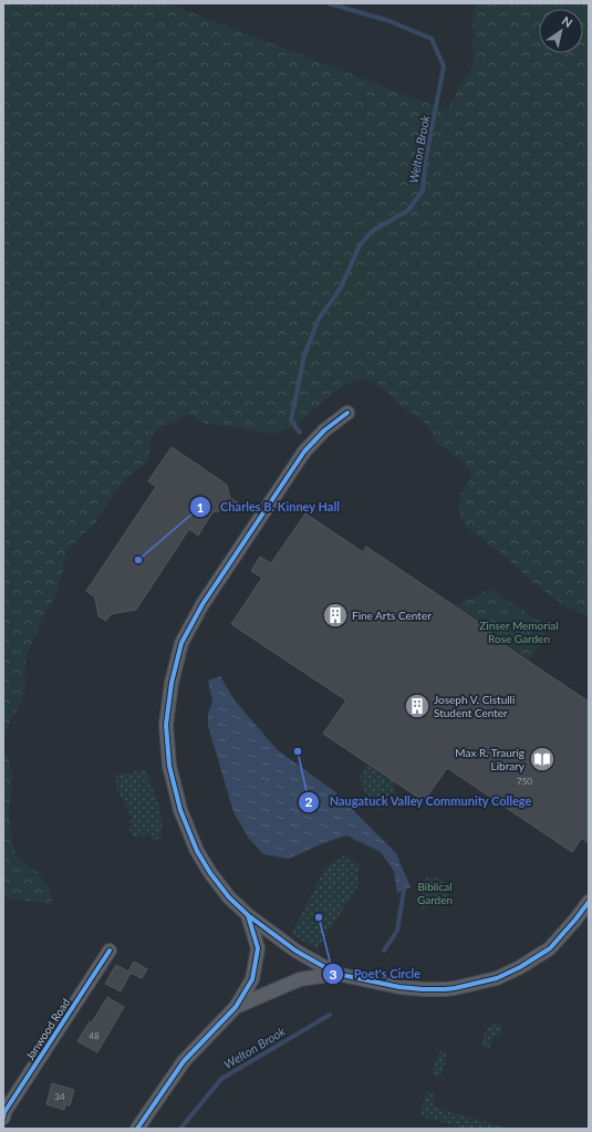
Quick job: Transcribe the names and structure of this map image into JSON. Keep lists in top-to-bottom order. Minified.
{"streets":{"street":["Janwood Road"]},"water":["Welton Brook"],"parks":["Zinser Memorial Rose Garden","Biblical Garden"],"places":{"other":["Charles B. Kinney Hall","Naugatuck Valley Community College","Poet's Circle"],"building":["Fine Arts Center","Joseph V. Cistulli Student Center"],"library":["Max R. Traurig Library"]},"house_numbers":["750","48","34"],"north":"top right"}
